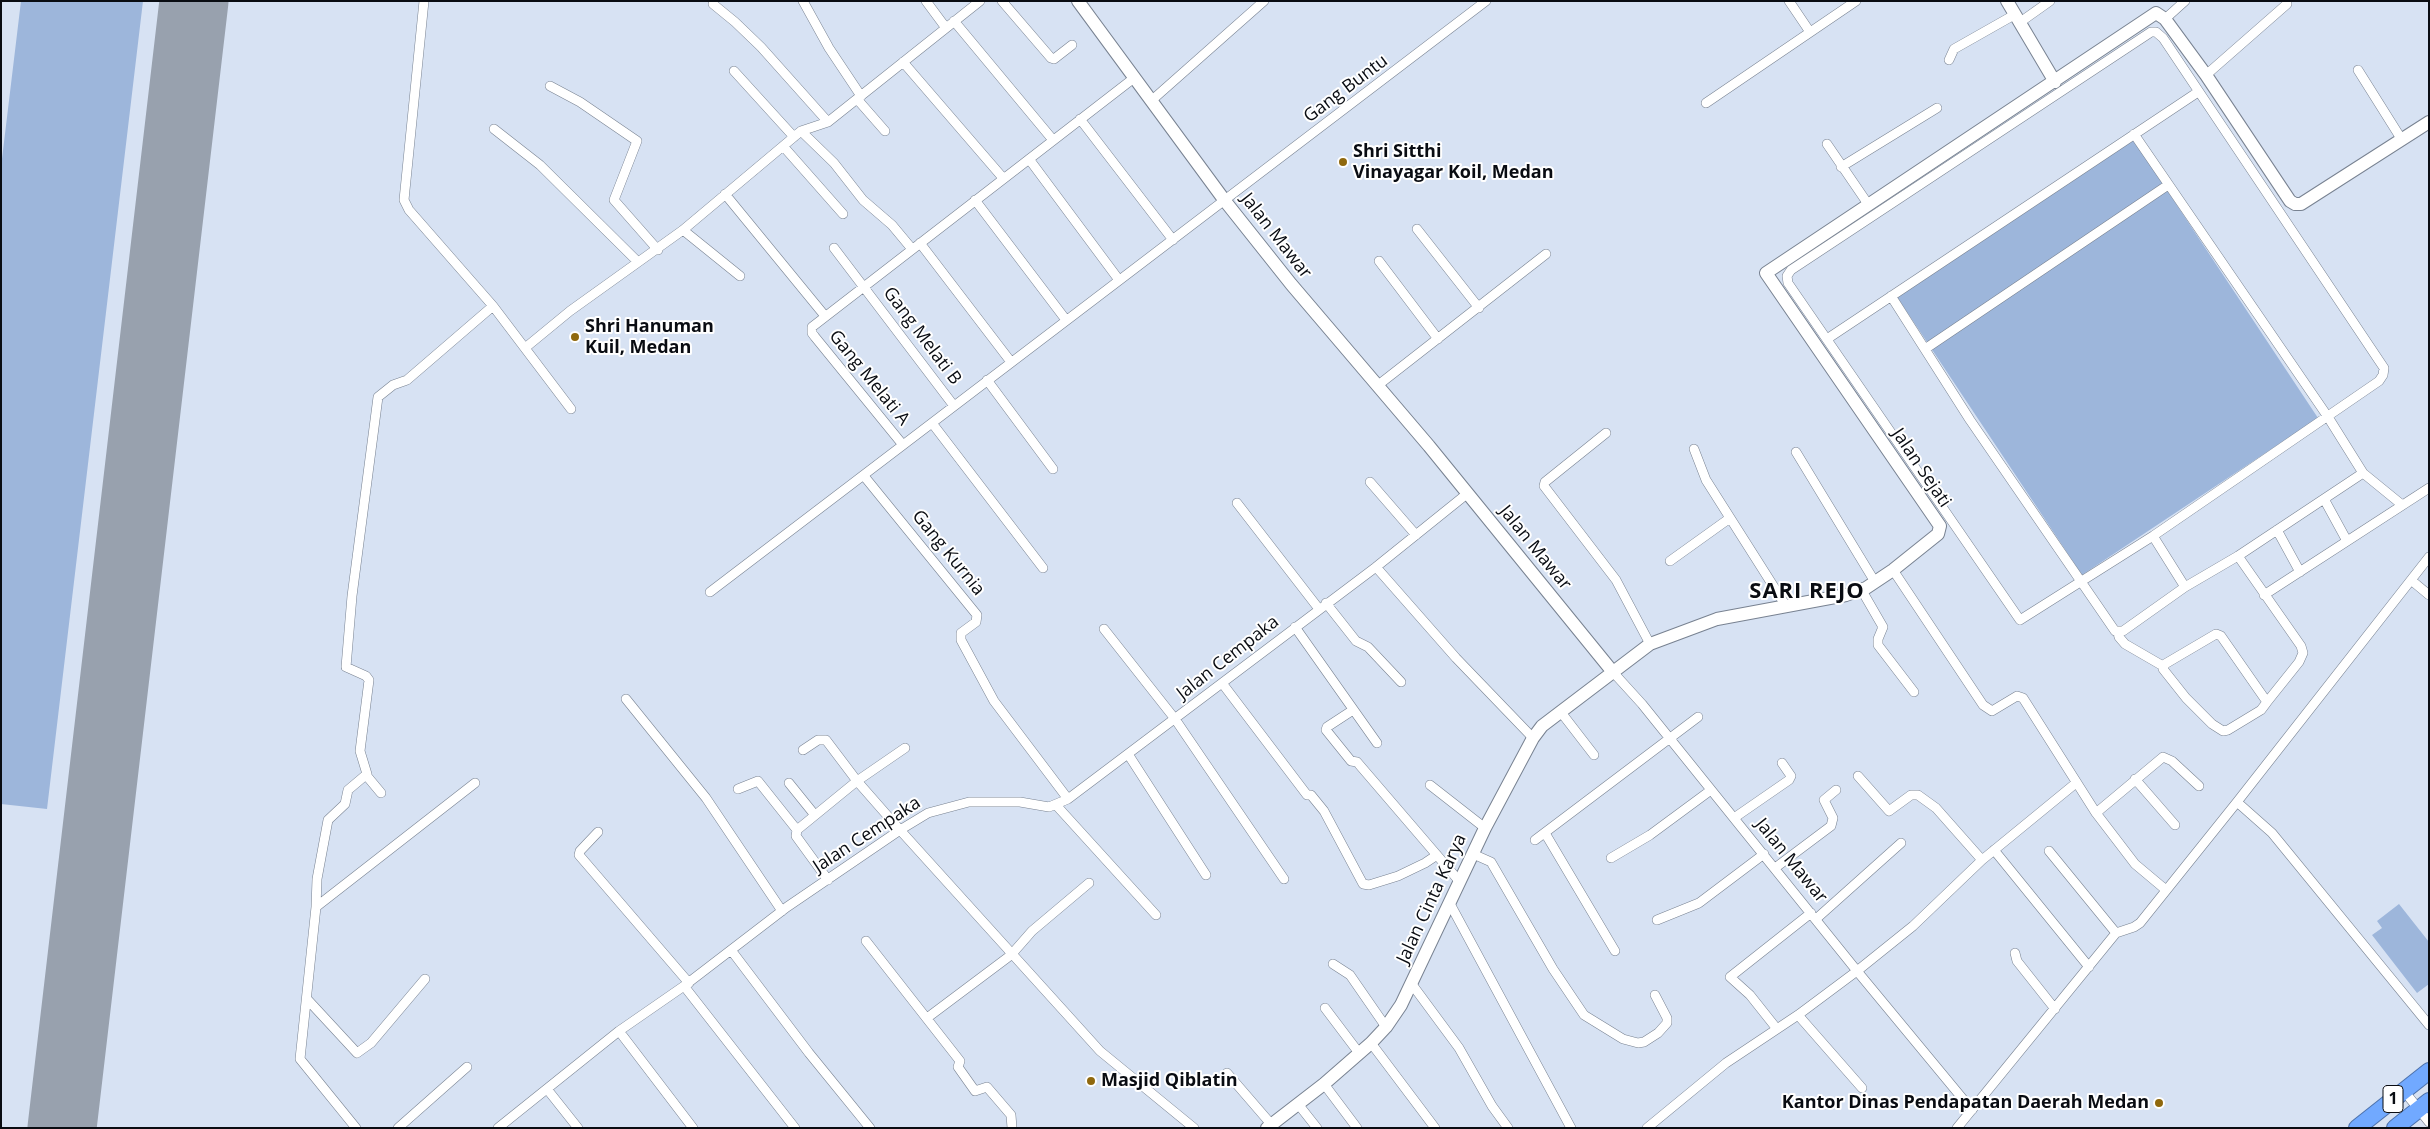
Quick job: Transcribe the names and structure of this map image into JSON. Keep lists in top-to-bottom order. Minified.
{"streets":{"highway":["1"],"street":["Gang Buntu","Jalan Mawar","Gang Melati B","Gang Melati A","Jalan Sejati","Gang Kurnia","Jalan Cempaka","Jalan Cinta Karya"]},"crossings":[["Gang Buntu","Jalan Mawar"],["Gang Buntu","Gang Melati B"],["Gang Buntu","Gang Melati A"],["Gang Buntu","Gang Kurnia"],["Jalan Mawar","Jalan Sejati"],["Jalan Mawar","Jalan Cempaka"],["Jalan Mawar","Jalan Cinta Karya"],["Jalan Sejati","Jalan Cinta Karya"],["Gang Kurnia","Jalan Cempaka"]],"districts":["SARI REJO"],"places":["Shri Sitthi Vinayagar Koil, Medan","Shri Hanuman Kuil, Medan","Masjid Qiblatin","Kantor Dinas Pendapatan Daerah Medan"]}
